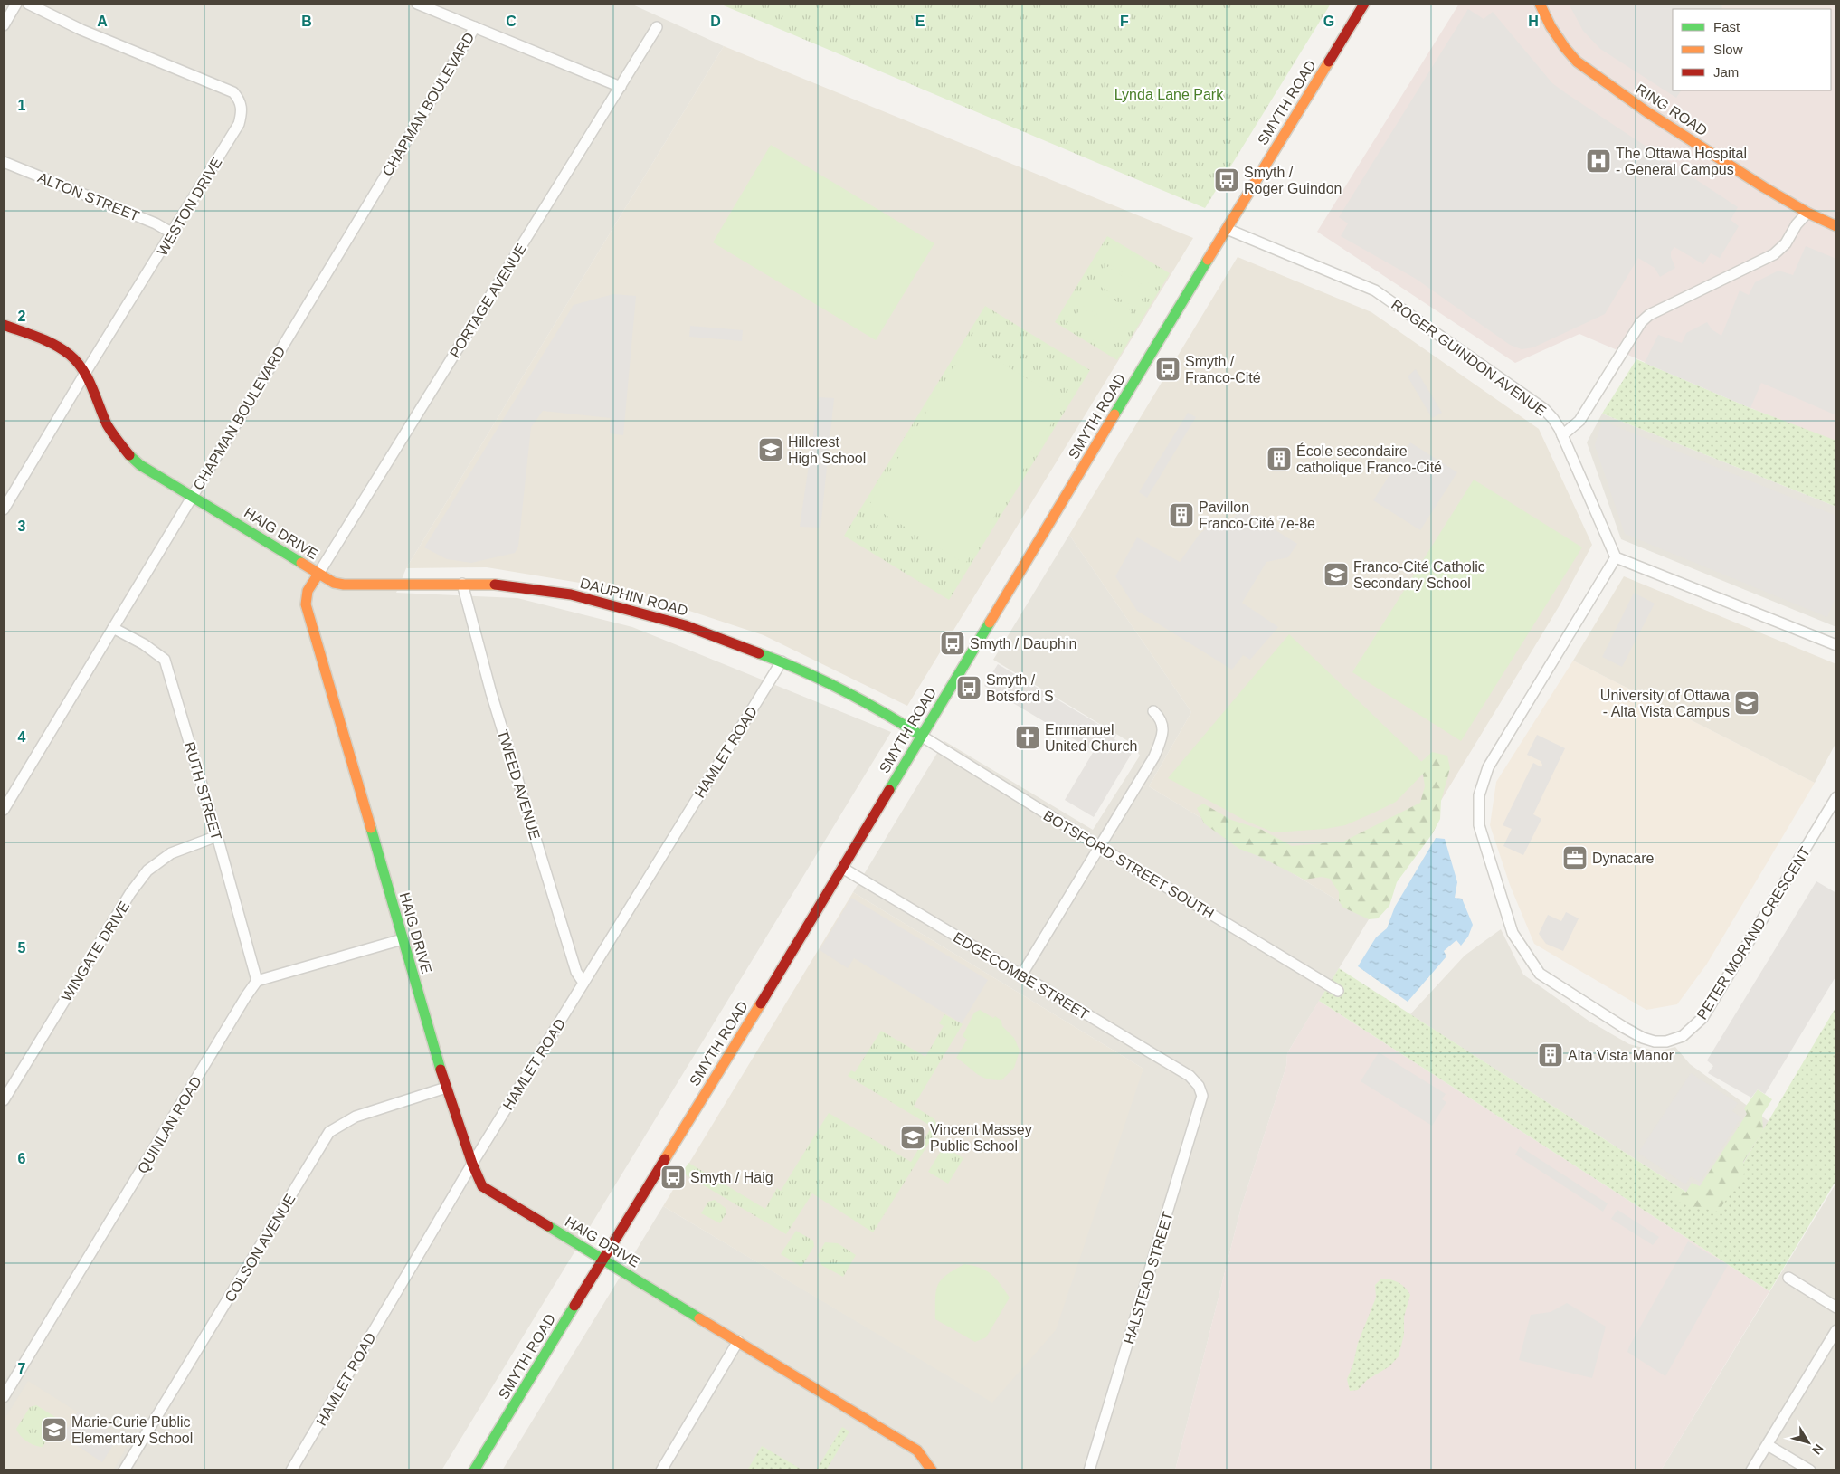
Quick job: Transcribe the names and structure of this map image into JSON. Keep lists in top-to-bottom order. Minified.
{"streets":{"street":["SMYTH ROAD","CHAPMAN BOULEVARD","RING ROAD","ALTON STREET","WESTON DRIVE","PORTAGE AVENUE","ROGER GUINDON AVENUE","HAIG DRIVE","DAUPHIN ROAD","HAMLET ROAD","TWEED AVENUE","RUTH STREET","BOTSFORD STREET SOUTH","PETER MORAND CRESCENT","WINGATE DRIVE","EDGECOMBE STREET","QUINLAN ROAD","COLSON AVENUE","HALSTEAD STREET"]},"crossings":[["SMYTH ROAD","ROGER GUINDON AVENUE"],["SMYTH ROAD","HAIG DRIVE"],["SMYTH ROAD","DAUPHIN ROAD"],["SMYTH ROAD","BOTSFORD STREET SOUTH"],["SMYTH ROAD","EDGECOMBE STREET"],["CHAPMAN BOULEVARD","HAIG DRIVE"],["CHAPMAN BOULEVARD","RUTH STREET"],["ALTON STREET","WESTON DRIVE"],["WESTON DRIVE","HAIG DRIVE"],["PORTAGE AVENUE","HAIG DRIVE"],["PORTAGE AVENUE","DAUPHIN ROAD"],["ROGER GUINDON AVENUE","PETER MORAND CRESCENT"],["HAIG DRIVE","DAUPHIN ROAD"],["HAIG DRIVE","HAMLET ROAD"],["HAIG DRIVE","COLSON AVENUE"],["DAUPHIN ROAD","HAMLET ROAD"],["DAUPHIN ROAD","TWEED AVENUE"],["DAUPHIN ROAD","BOTSFORD STREET SOUTH"],["HAMLET ROAD","TWEED AVENUE"],["RUTH STREET","WINGATE DRIVE"],["RUTH STREET","QUINLAN ROAD"],["EDGECOMBE STREET","HALSTEAD STREET"]],"parks":["Lynda Lane Park"],"places":{"hospital":["The Ottawa Hospital - General Campus"],"bus stop":["Smyth / Roger Guindon","Smyth / Franco-Cité","Smyth / Dauphin","Smyth / Botsford S","Smyth / Haig"],"school or university":["Hillcrest High School","Franco-Cité Catholic Secondary School","University of Ottawa - Alta Vista Campus","Vincent Massey Public School","Marie-Curie Public Elementary School"],"building":["École secondaire catholique Franco-Cité","Pavillon Franco-Cité 7e-8e","Alta Vista Manor"],"church":["Emmanuel United Church"],"office":["Dynacare"]},"legend":["Fast","Slow","Jam"],"north":"bottom right","grid":{"columns":["A","B","C","D","E","F","G","H"],"rows":["1","2","3","4","5","6","7"]}}
